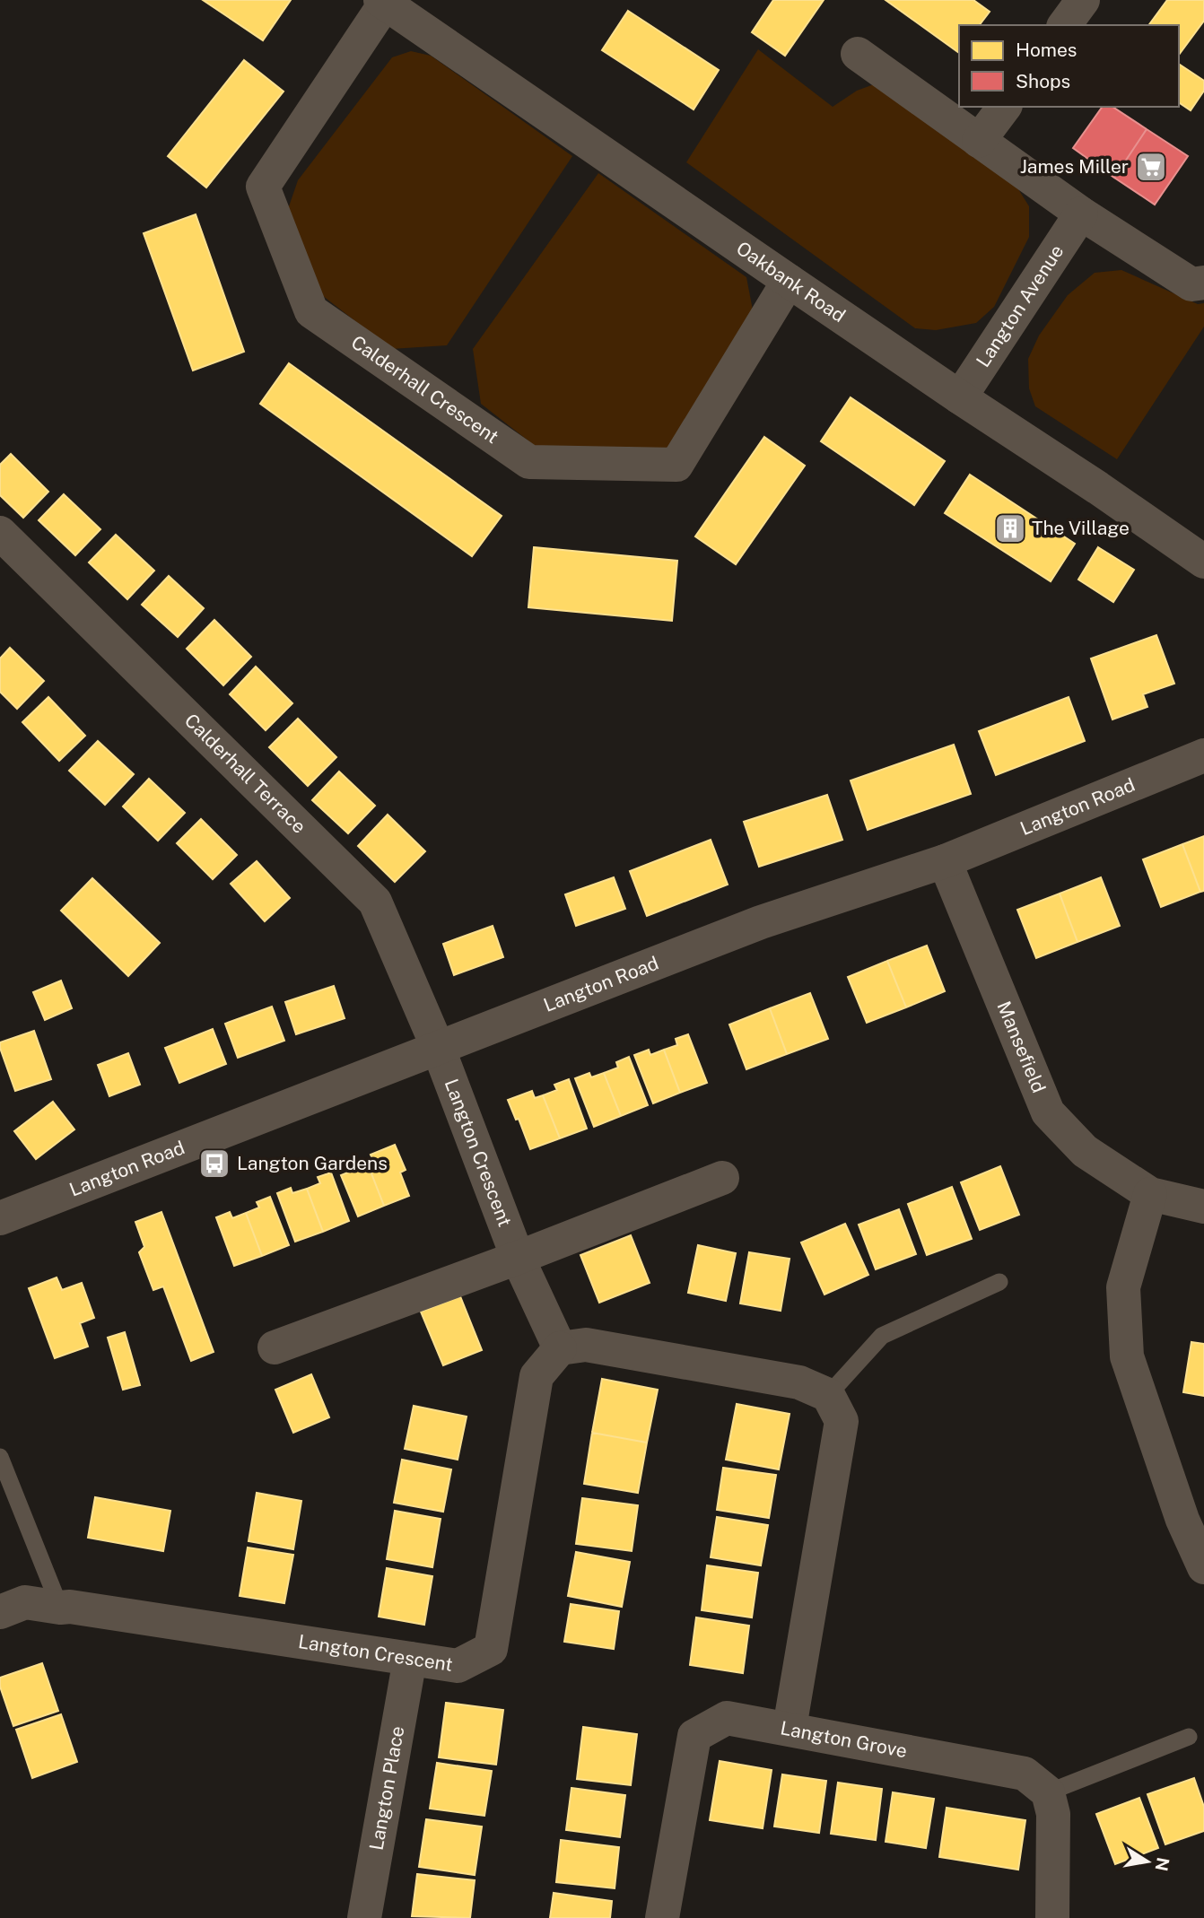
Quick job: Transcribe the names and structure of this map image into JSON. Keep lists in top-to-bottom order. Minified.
{"streets":{"street":["Oakbank Road","Langton Avenue","Calderhall Crescent","Calderhall Terrace","Langton Road","Mansefield","Langton Crescent","Langton Grove","Langton Place"]},"crossings":[["Oakbank Road","Langton Avenue"],["Oakbank Road","Calderhall Crescent"],["Calderhall Terrace","Langton Road"],["Calderhall Terrace","Langton Crescent"],["Langton Road","Mansefield"],["Langton Road","Langton Crescent"],["Langton Crescent","Langton Place"]],"places":{"supermarket":["James Miller"],"building":["The Village"],"bus stop":["Langton Gardens"]},"legend":["Homes","Shops"],"north":"right"}
